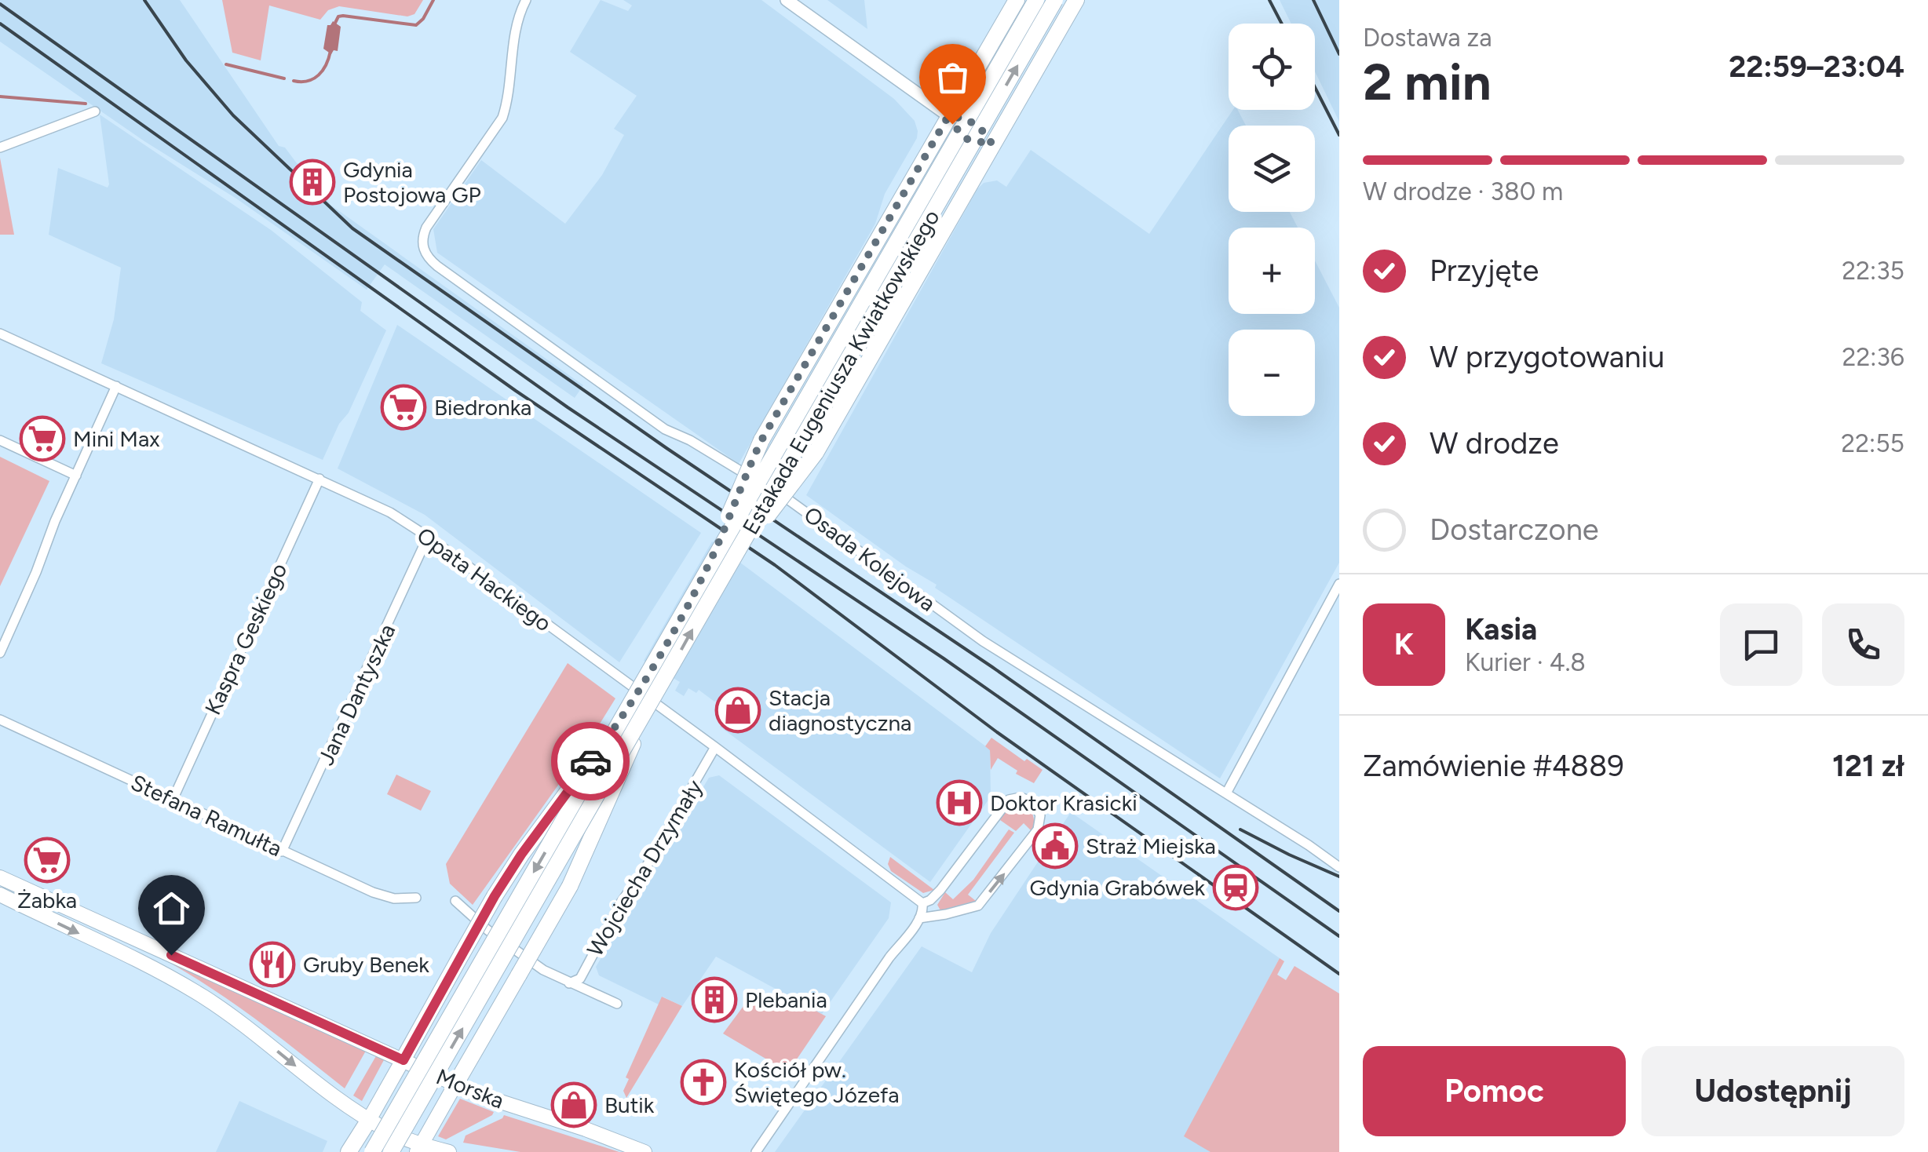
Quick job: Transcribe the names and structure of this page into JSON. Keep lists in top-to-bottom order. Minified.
{"streets":{"highway":["Estakada Eugeniusza Kwiatkowskiego"],"main road":["Morska"],"street":["Osada Kolejowa","Opata Hackiego","Kaspra Geskiego","Jana Dantyszka","Stefana Ramułta","Wojciecha Drzymały"]},"crossings":[["Opata Hackiego","Kaspra Geskiego"],["Opata Hackiego","Jana Dantyszka"],["Opata Hackiego","Wojciecha Drzymały"],["Kaspra Geskiego","Stefana Ramułta"],["Jana Dantyszka","Stefana Ramułta"]],"places":{"building":["Gdynia Postojowa GP","Plebania"],"supermarket":["Biedronka","Mini Max","Żabka"],"shop":["Stacja diagnostyczna","Butik"],"hospital":["Doktor Krasicki"],"public building":["Straż Miejska"],"station":["Gdynia Grabówek"],"restaurant":["Gruby Benek"],"church":["Kościół pw. Świętego Józefa"]},"page":{"heading":["2 min","Dostawa za","22:59–23:04"],"panel":["Kasia","Kurier · 4.8","Zamówienie #4889","121 zł"],"map_buttons":["+","−"],"bar":"W drodze · 380 m","list":[["Przyjęte","22:35"],["W przygotowaniu","22:36"],["W drodze","22:55"],"Dostarczone"],"round":"K","buttons":["Pomoc","Udostępnij"]}}
